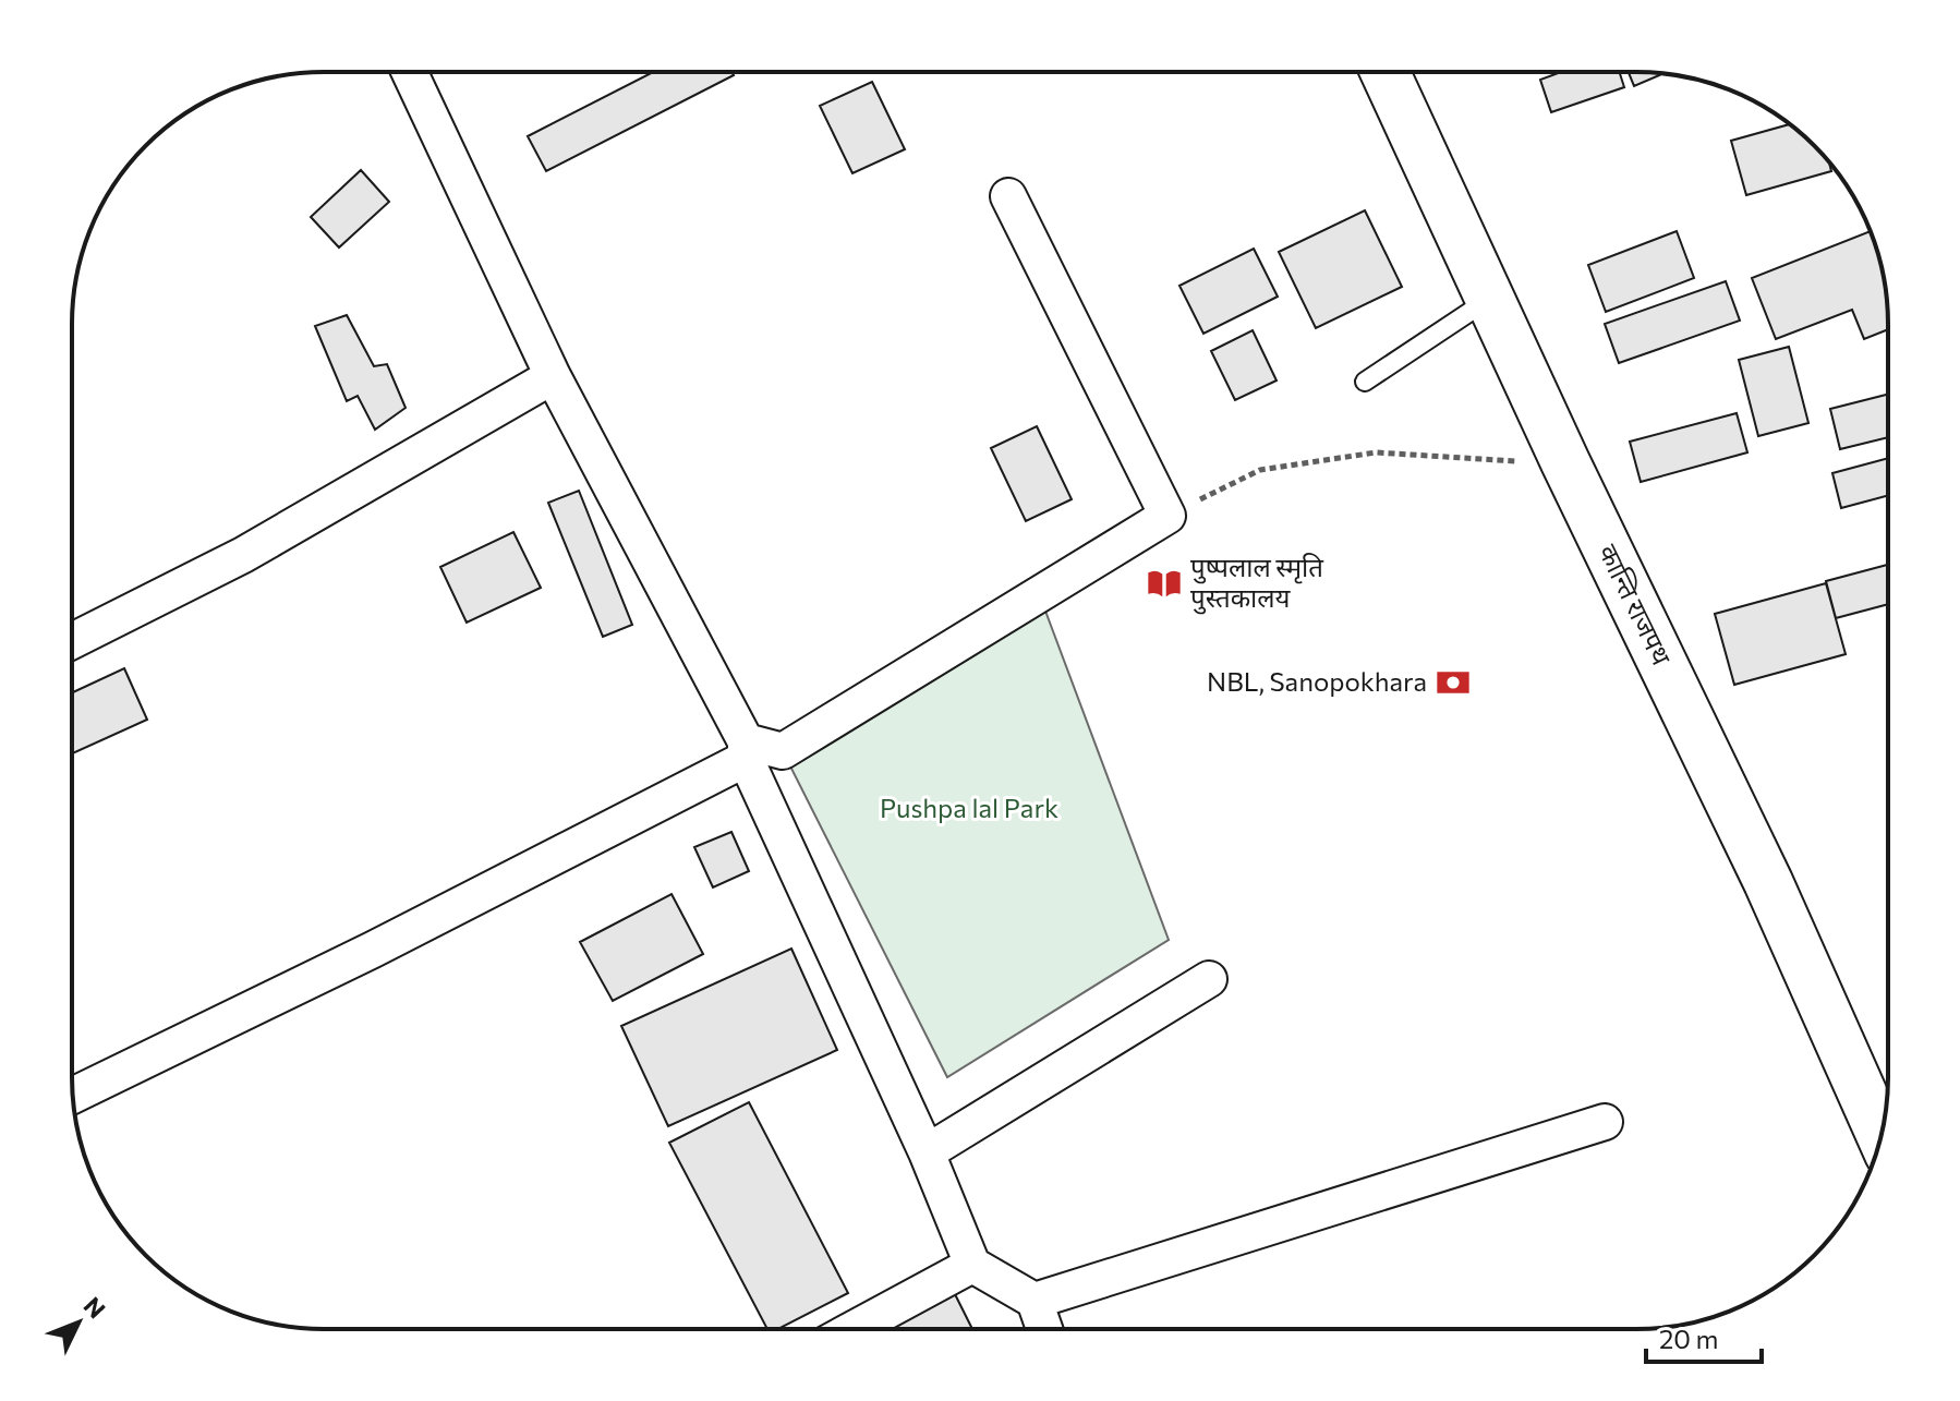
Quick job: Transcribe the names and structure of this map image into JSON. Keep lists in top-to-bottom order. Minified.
{"streets":{"main road":["कान्ति राजपथ"]},"parks":["Pushpa lal Park"],"places":{"library":["पुष्पलाल स्मृति पुस्तकालय"],"bank":["NBL, Sanopokhara"]},"scale_bar":"20 m","north":"top right"}
